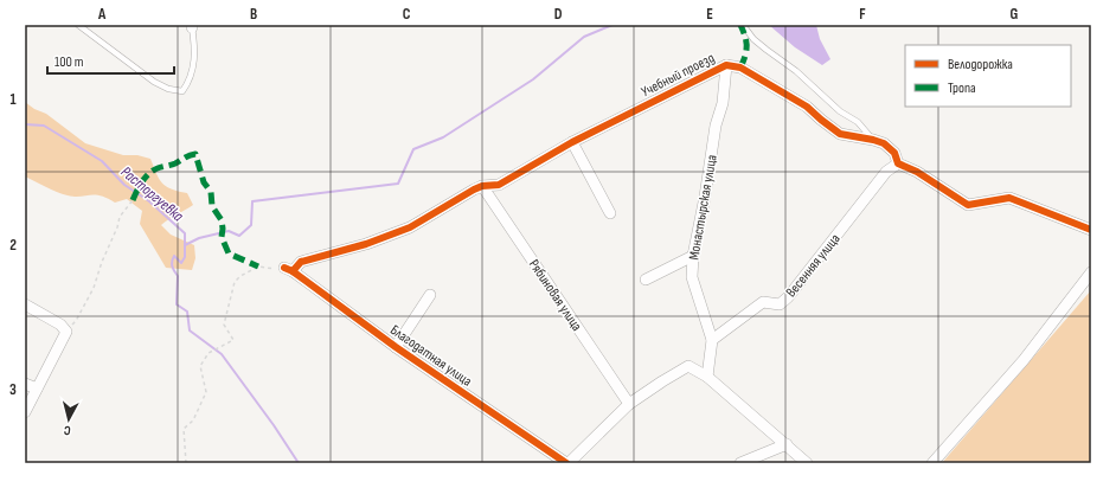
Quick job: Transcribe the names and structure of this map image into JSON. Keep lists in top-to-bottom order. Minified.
{"streets":{"street":["Учебный проезд","Монастырская улица","Весенняя улица","Рябиновая улица","Благодатная улица"]},"crossings":[["Учебный проезд","Монастырская улица"],["Учебный проезд","Весенняя улица"],["Учебный проезд","Рябиновая улица"],["Учебный проезд","Благодатная улица"],["Монастырская улица","Весенняя улица"]],"water":["Расторгуевка"],"legend":["Велодорожка","Тропа"],"scale_bar":"100 m","north":"bottom","grid":{"columns":["A","B","C","D","E","F","G"],"rows":["1","2","3"]}}
